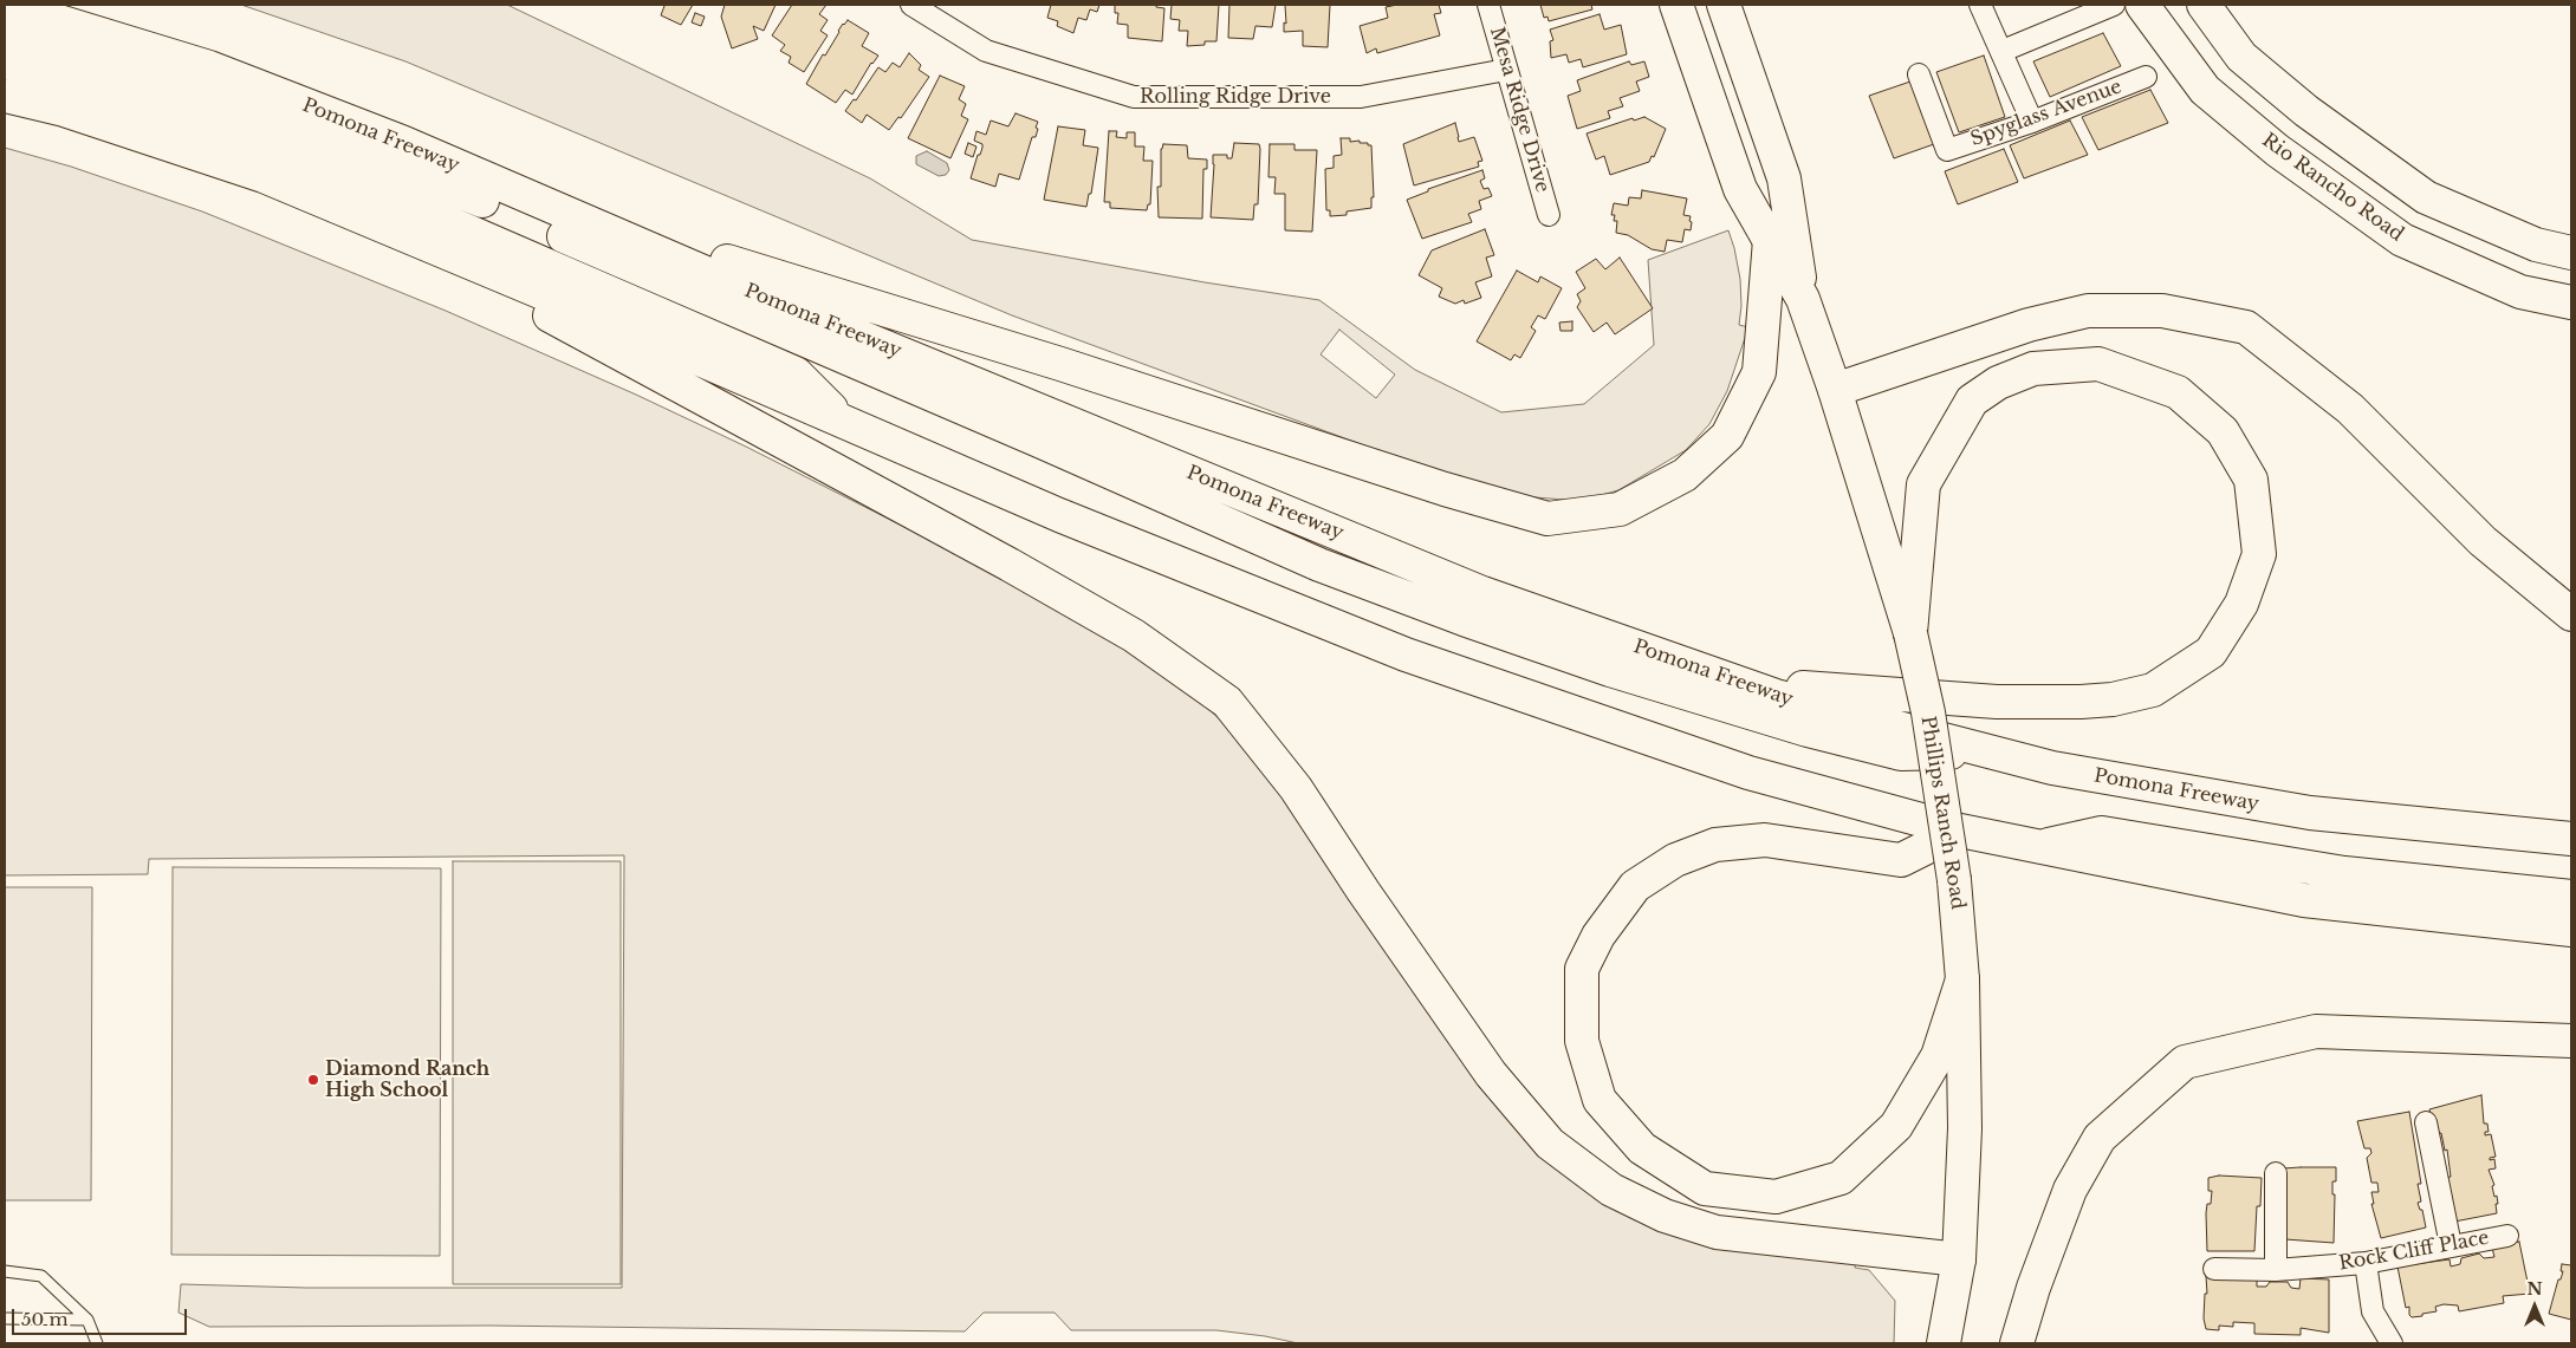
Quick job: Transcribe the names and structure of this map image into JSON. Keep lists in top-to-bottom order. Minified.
{"streets":{"main road":["Pomona Freeway","Rio Rancho Road","Phillips Ranch Road"],"street":["Rolling Ridge Drive","Mesa Ridge Drive","Spyglass Avenue","Rock Cliff Place"]},"crossings":[["Rolling Ridge Drive","Mesa Ridge Drive"]],"places":["Diamond Ranch High School"],"scale_bar":"50 m","north":"top"}
